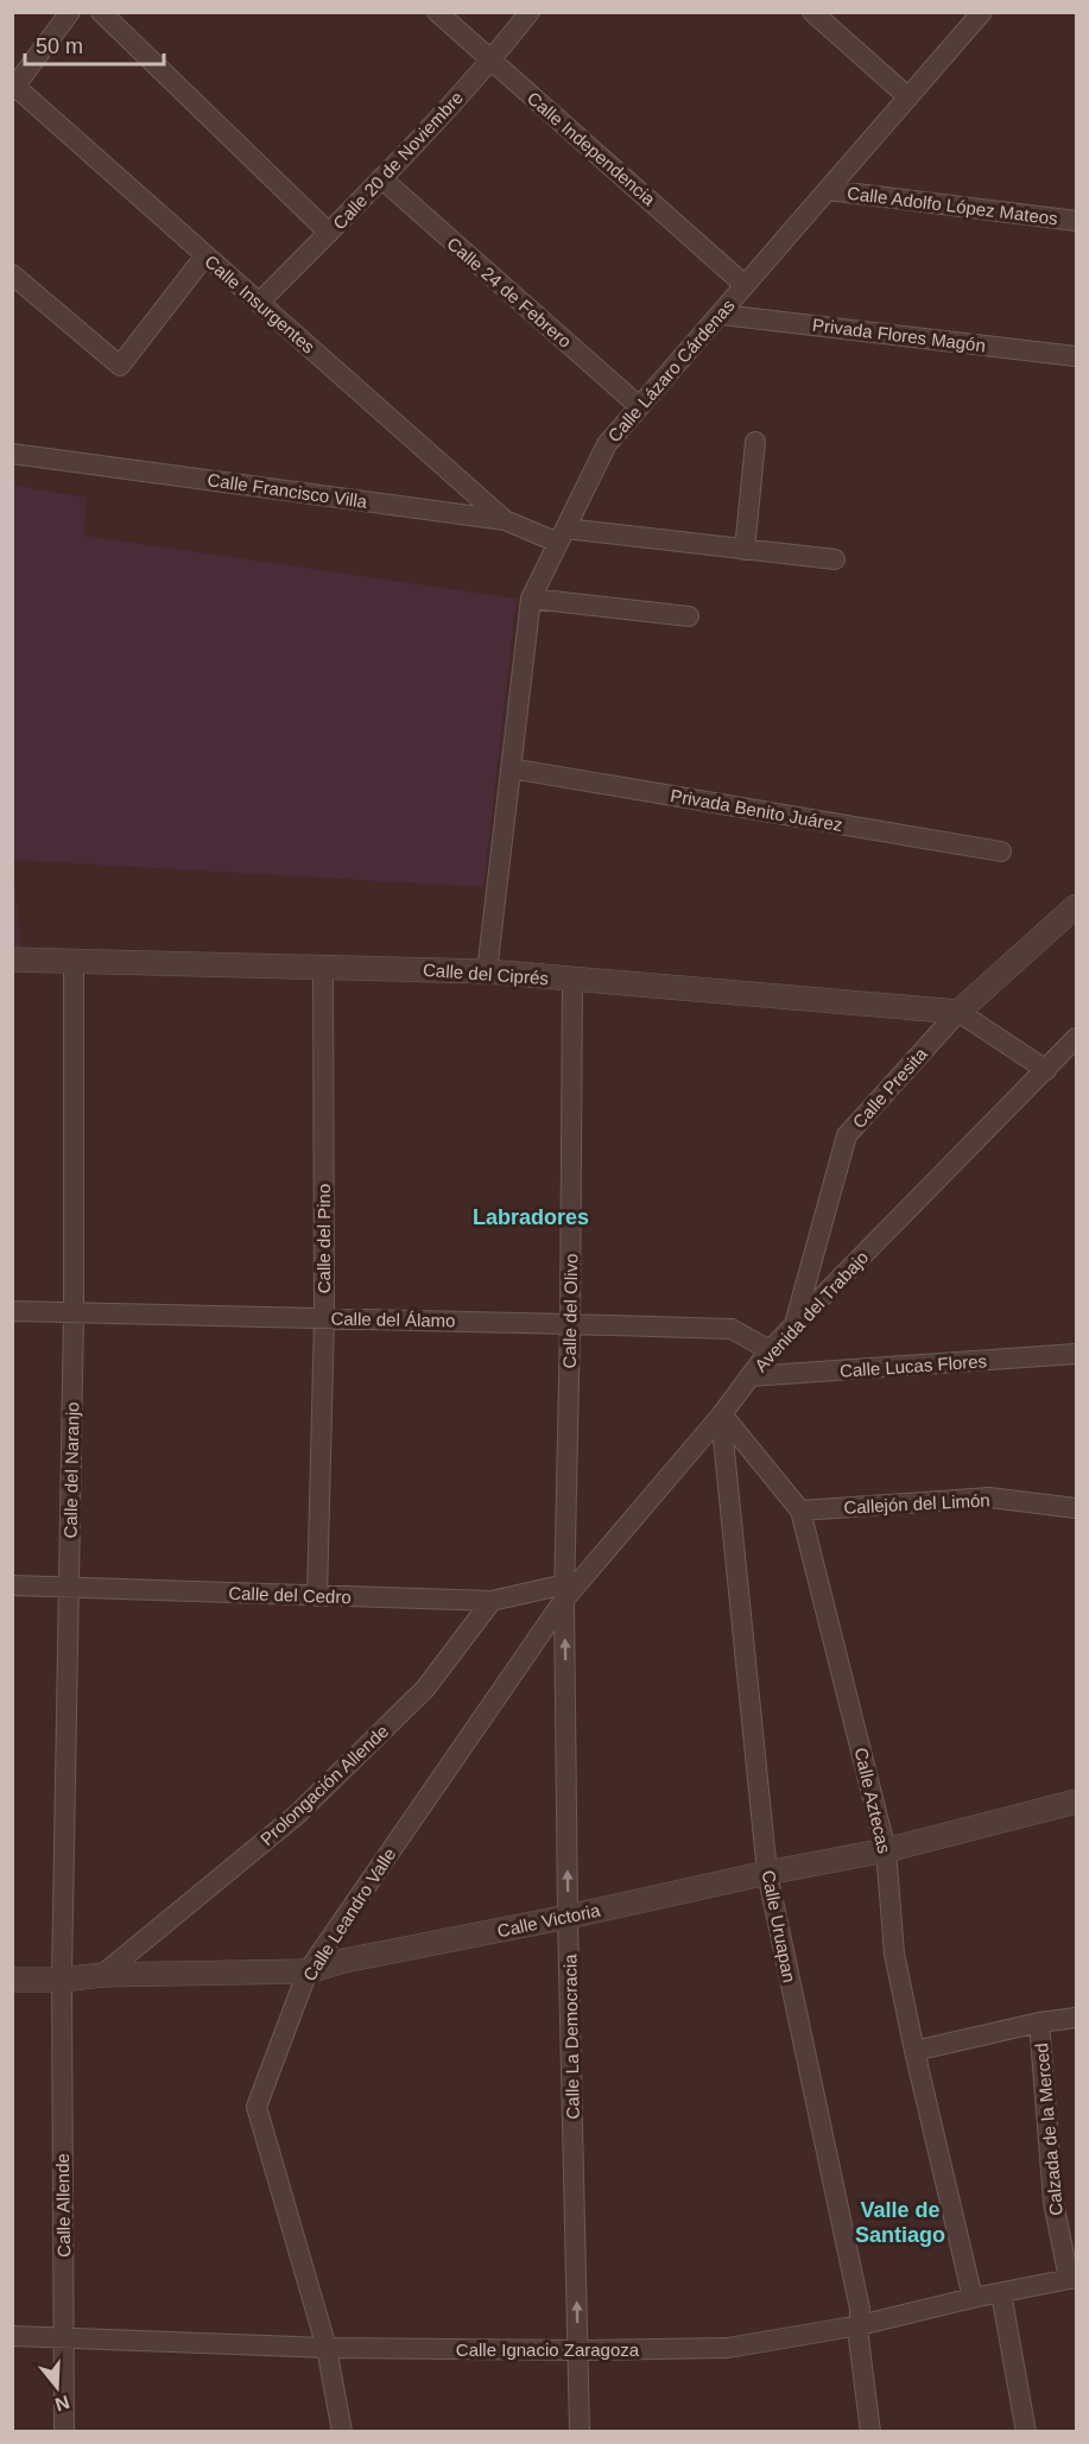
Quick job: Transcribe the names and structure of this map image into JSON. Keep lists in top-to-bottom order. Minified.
{"streets":{"street":["Calle Independencia","Calle 20 de Noviembre","Calle Adolfo López Mateos","Calle 24 de Febrero","Calle Insurgentes","Privada Flores Magón","Calle Lázaro Cárdenas","Calle Francisco Villa","Privada Benito Juárez","Calle del Ciprés","Calle Presita","Calle del Pino","Calle del Olivo","Avenida del Trabajo","Calle del Álamo","Calle Lucas Flores","Calle del Naranjo","Callejón del Limón","Calle del Cedro","Prolongación Allende","Calle Aztecas","Calle Leandro Valle","Calle Victoria","Calle Uruapan","Calle La Democracia","Calzada de la Merced","Calle Allende","Calle Ignacio Zaragoza"]},"crossings":[["Calle Independencia","Calle 20 de Noviembre"],["Calle Independencia","Calle Lázaro Cárdenas"],["Calle 20 de Noviembre","Calle 24 de Febrero"],["Calle 20 de Noviembre","Calle Insurgentes"],["Calle Adolfo López Mateos","Calle Lázaro Cárdenas"],["Calle 24 de Febrero","Calle Lázaro Cárdenas"],["Calle Insurgentes","Calle Francisco Villa"],["Privada Flores Magón","Calle Lázaro Cárdenas"],["Calle Lázaro Cárdenas","Calle Francisco Villa"],["Calle Lázaro Cárdenas","Privada Benito Juárez"],["Calle Lázaro Cárdenas","Calle del Ciprés"],["Calle del Ciprés","Calle Presita"],["Calle del Ciprés","Calle del Pino"],["Calle del Ciprés","Calle del Olivo"],["Calle del Ciprés","Calle del Naranjo"],["Calle Presita","Avenida del Trabajo"],["Calle del Pino","Calle del Álamo"],["Calle del Pino","Calle del Cedro"],["Calle del Olivo","Avenida del Trabajo"],["Calle del Olivo","Calle del Álamo"],["Calle del Olivo","Calle del Cedro"],["Calle del Olivo","Calle Leandro Valle"],["Calle del Olivo","Calle La Democracia"],["Avenida del Trabajo","Calle del Álamo"],["Avenida del Trabajo","Calle Lucas Flores"],["Avenida del Trabajo","Calle del Cedro"],["Avenida del Trabajo","Calle Aztecas"],["Avenida del Trabajo","Calle Leandro Valle"],["Avenida del Trabajo","Calle Uruapan"],["Avenida del Trabajo","Calle La Democracia"],["Calle del Álamo","Calle del Naranjo"],["Calle del Naranjo","Calle del Cedro"],["Calle del Naranjo","Calle Victoria"],["Calle del Naranjo","Calle Allende"],["Callejón del Limón","Calle Aztecas"],["Calle del Cedro","Prolongación Allende"],["Calle del Cedro","Calle Leandro Valle"],["Calle del Cedro","Calle La Democracia"],["Prolongación Allende","Calle Victoria"],["Calle Aztecas","Calle Victoria"],["Calle Aztecas","Calle Uruapan"],["Calle Aztecas","Calle Ignacio Zaragoza"],["Calle Leandro Valle","Calle Victoria"],["Calle Leandro Valle","Calle La Democracia"],["Calle Leandro Valle","Calle Ignacio Zaragoza"],["Calle Victoria","Calle Uruapan"],["Calle Victoria","Calle La Democracia"],["Calle Victoria","Calle Allende"],["Calle Uruapan","Calle Ignacio Zaragoza"],["Calle La Democracia","Calle Ignacio Zaragoza"],["Calzada de la Merced","Calle Ignacio Zaragoza"],["Calle Allende","Calle Ignacio Zaragoza"]],"one_way":["Calle La Democracia"],"districts":["Labradores","Valle de Santiago"],"scale_bar":"50 m","north":"bottom"}
